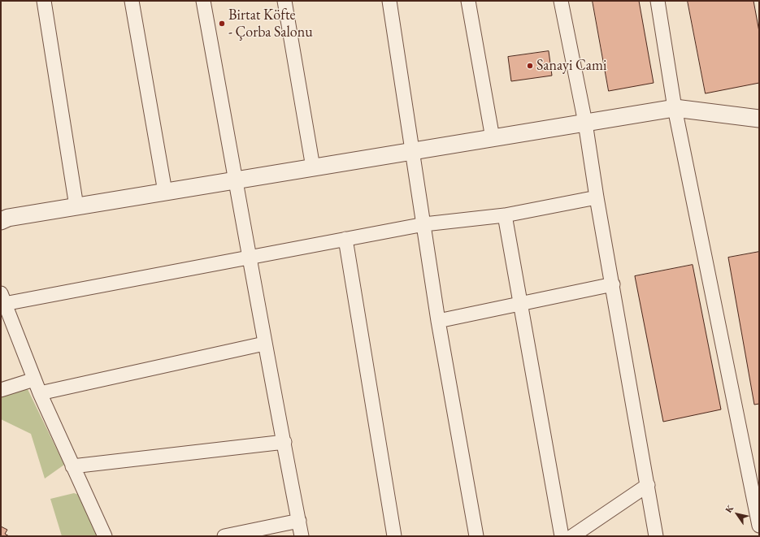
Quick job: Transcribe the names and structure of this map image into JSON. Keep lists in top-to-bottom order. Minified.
{"places":["Birtat Köfte - Çorba Salonu","Sanayi Cami"],"north":"top left"}
